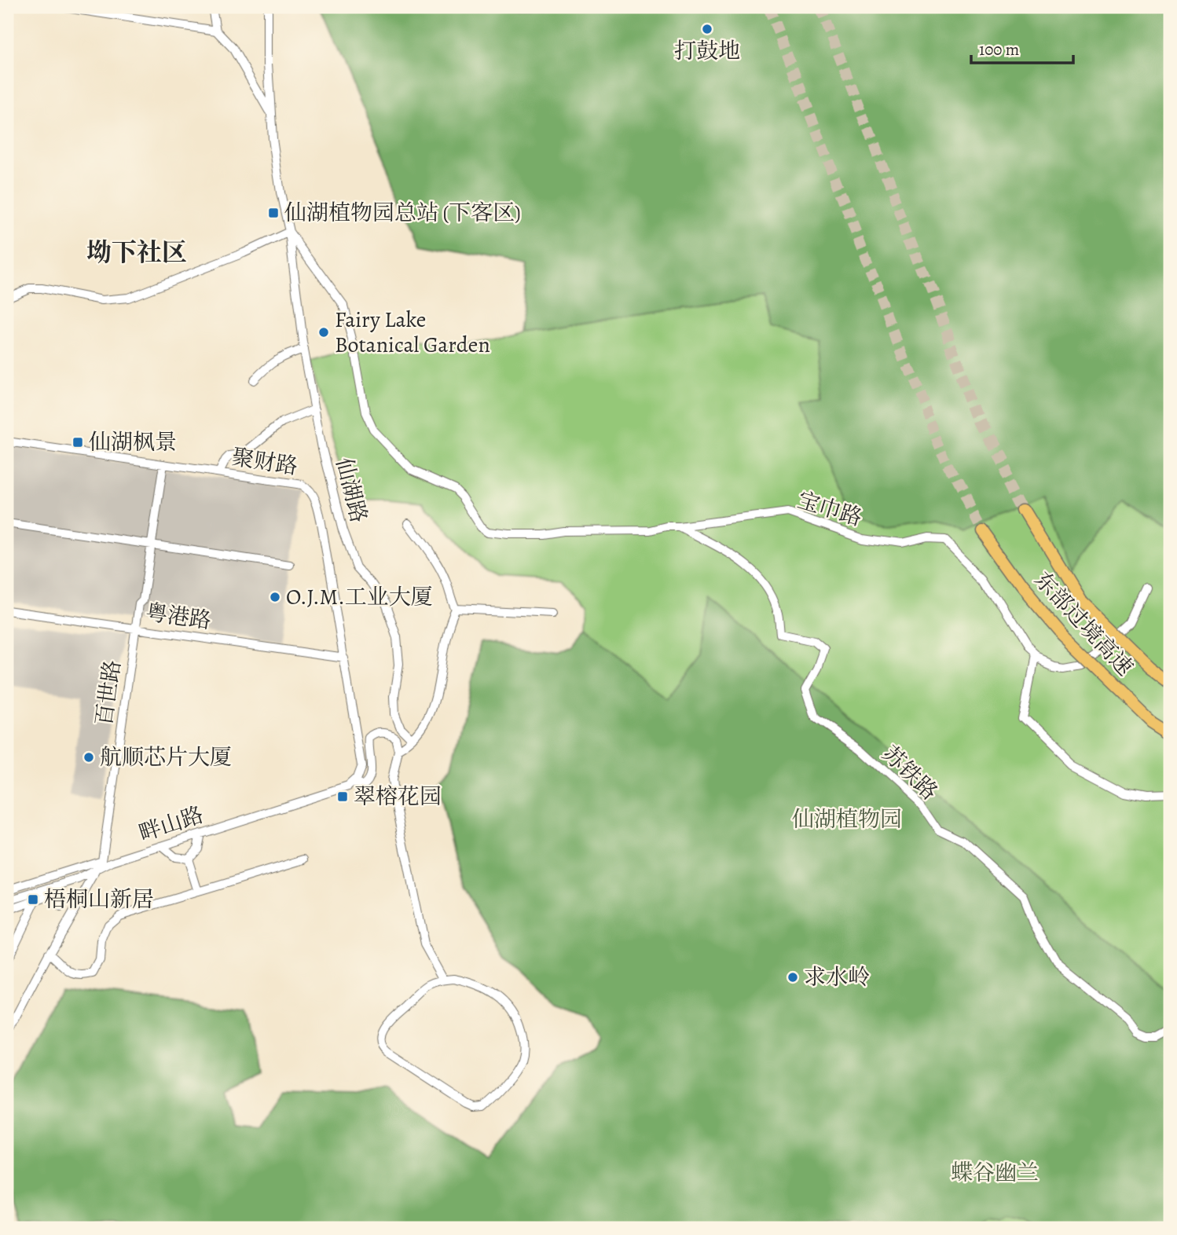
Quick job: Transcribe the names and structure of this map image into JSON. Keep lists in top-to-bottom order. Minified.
{"streets":{"highway":["东部过境高速"],"street":["聚财路","仙湖路","宝巾路","粤港路","百世路","苏铁路","畔山路"]},"crossings":[["聚财路","粤港路"],["聚财路","百世路"],["聚财路","畔山路"],["仙湖路","宝巾路"],["宝巾路","苏铁路"],["粤港路","百世路"]],"districts":["坳下社区"],"parks":["仙湖植物园","蝶谷幽兰"],"places":{"other":["打鼓地","Fairy Lake Botanical Garden","O.J.M.工业大厦","航顺芯片大厦","求水岭"],"transit":["仙湖植物园总站 (下客区)","仙湖枫景","翠榕花园","梧桐山新居"]},"scale_bar":"100 m"}
